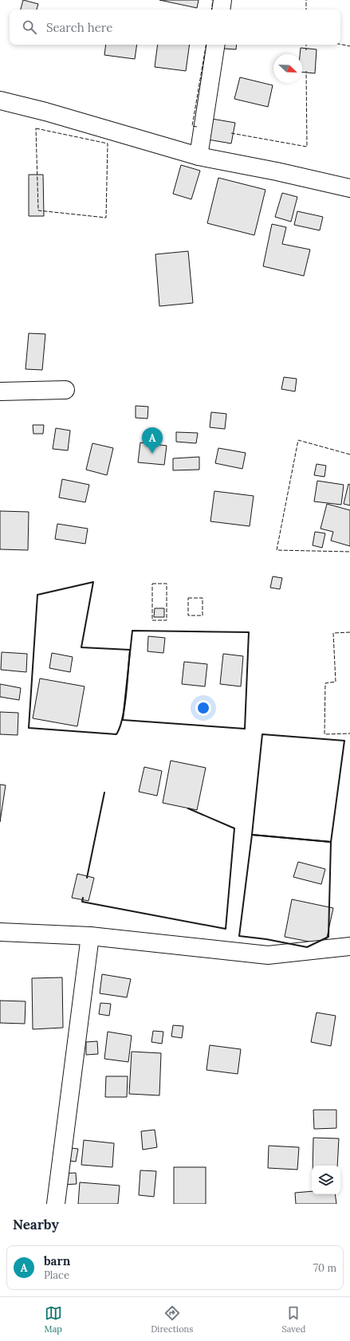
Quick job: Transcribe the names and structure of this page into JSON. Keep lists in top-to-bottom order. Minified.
{"north":"bottom right","page":{"search":"Search here","pins":"A","heading":"Nearby","list":[{"mark":"A","name":"barn","note":"Place","value":"70 m"}],"nav":["Map","Directions","Saved"]}}
